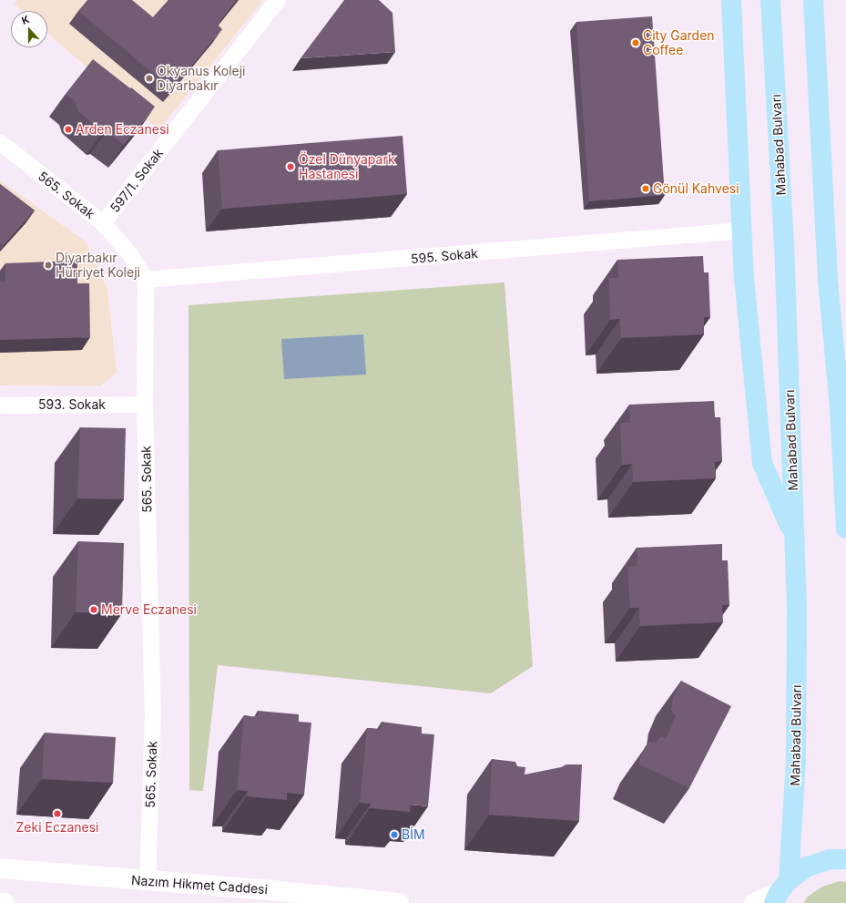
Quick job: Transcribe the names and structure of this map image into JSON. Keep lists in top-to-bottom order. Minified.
{"streets":{"main road":["Mahabad Bulvarı","Nazım Hikmet Caddesi"],"street":["597/1. Sokak","565. Sokak","595. Sokak","593. Sokak"]},"crossings":[["597/1. Sokak","565. Sokak"],["565. Sokak","595. Sokak"],["565. Sokak","593. Sokak"],["565. Sokak","Nazım Hikmet Caddesi"]],"places":["City Garden Coffee","Okyanus Koleji Diyarbakır","Arden Eczanesi","Özel Dünyapark Hastanesi","Gönül Kahvesi","Diyarbakır Hürriyet Koleji","Merve Eczanesi","Zeki Eczanesi","BİM"],"north":"top"}
